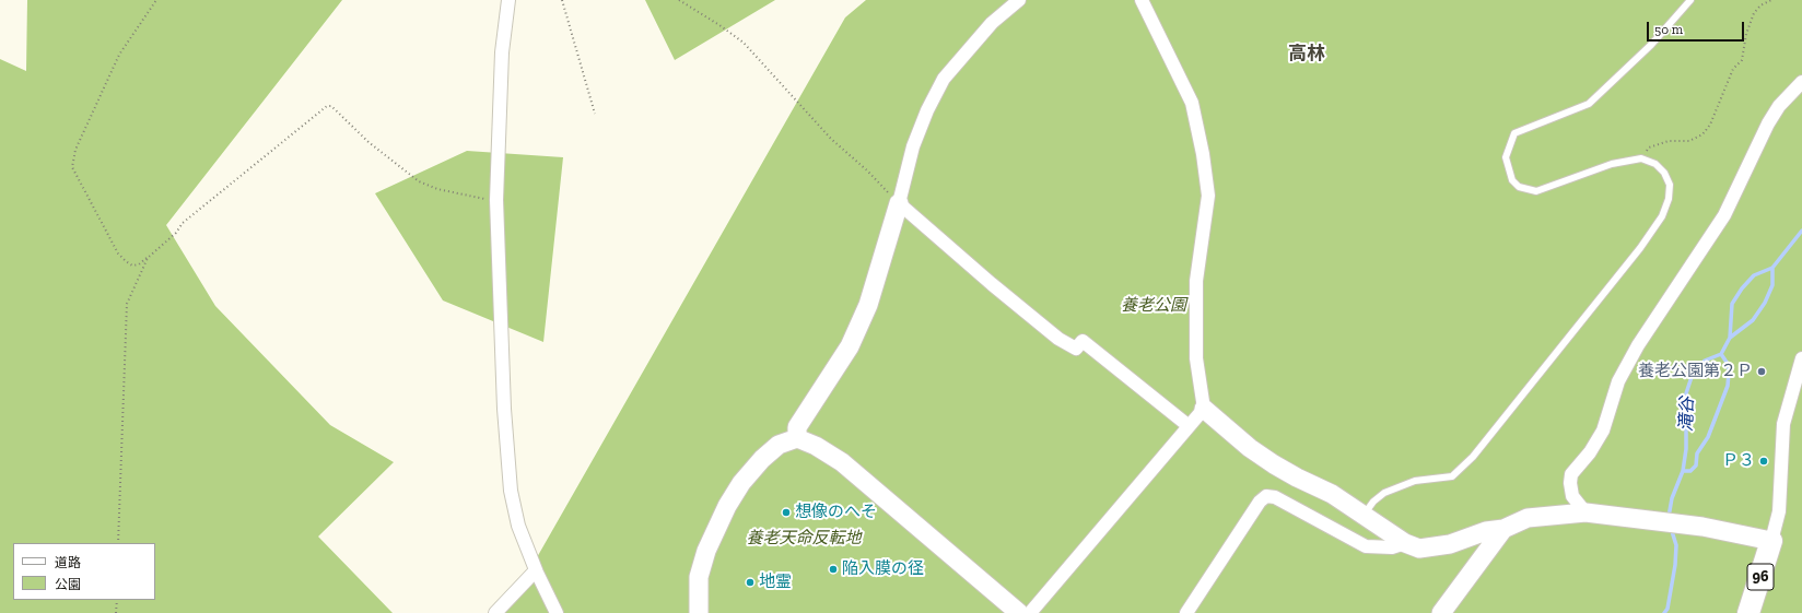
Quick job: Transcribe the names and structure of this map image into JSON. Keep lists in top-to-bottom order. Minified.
{"streets":{"main road":["96"]},"districts":["高林"],"water":["滝谷"],"parks":["養老公園","養老天命反転地"],"places":["養老公園第２Ｐ","Ｐ３","想像のへそ","陥入膜の径","地霊"],"legend":["道路","公園"],"scale_bar":"50 m"}
